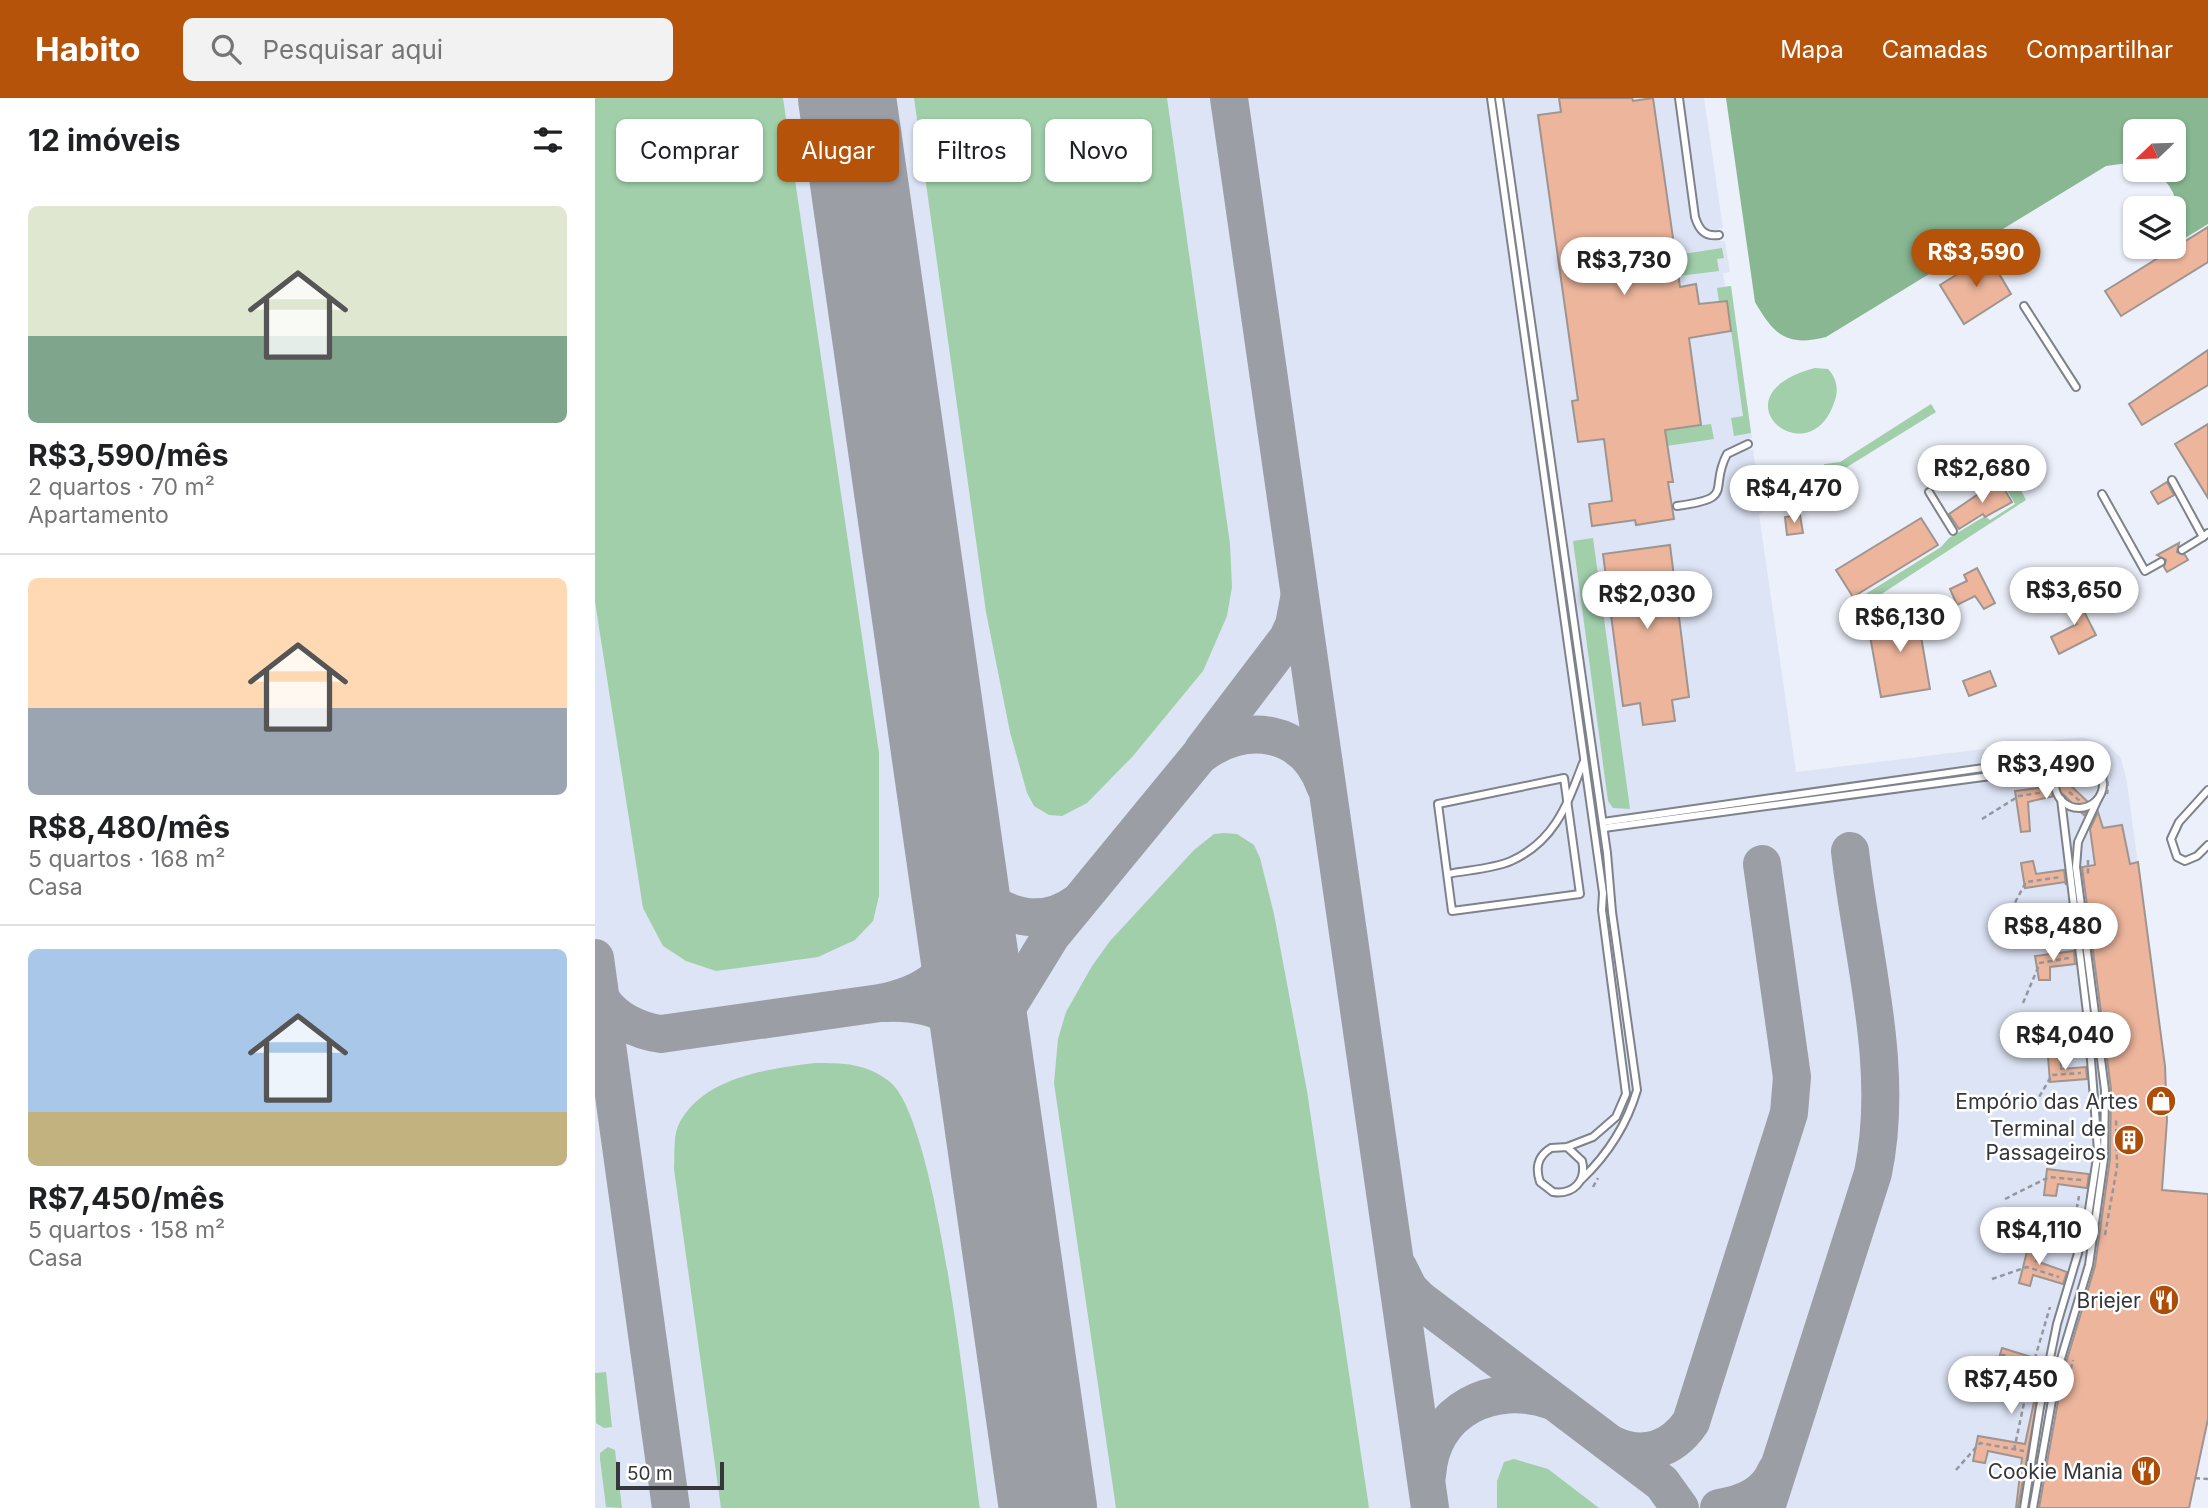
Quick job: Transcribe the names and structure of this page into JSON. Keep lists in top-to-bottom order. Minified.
{"places":{"shop":["Empório das Artes"],"building":["Terminal de Passageiros"],"restaurant":["Briejer","Cookie Mania"]},"scale_bar":"50 m","north":"bottom left","page":{"header":"Habito","search":"Pesquisar aqui","nav":["Mapa","Camadas","Compartilhar"],"heading":"12 imóveis","chip":["Comprar","Alugar","Filtros","Novo"],"list":[{"name":"R$3,590/mês","note":"2 quartos · 70 m² · Apartamento"},{"name":"R$8,480/mês","note":"5 quartos · 168 m² · Casa"},{"name":"R$7,450/mês","note":"5 quartos · 158 m² · Casa"}],"price":["R$3,590","R$3,730","R$2,680","R$4,470","R$3,650","R$2,030","R$6,130","R$3,490","R$8,480","R$4,040","R$4,110","R$7,450"],"scale":"50 m"}}
